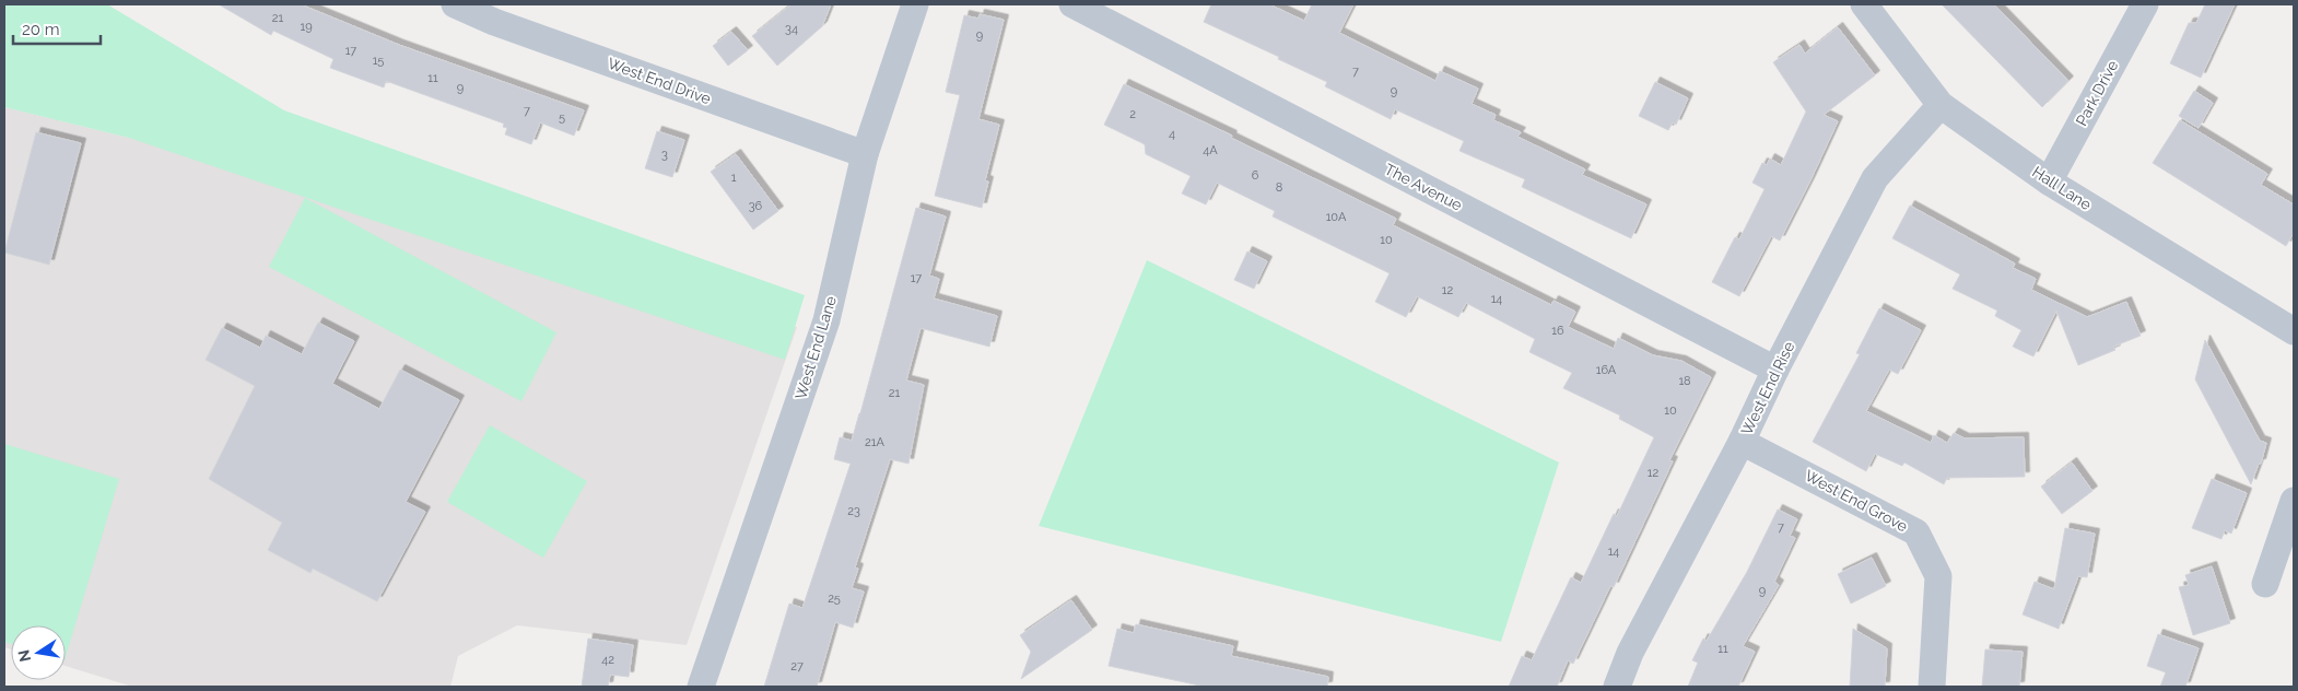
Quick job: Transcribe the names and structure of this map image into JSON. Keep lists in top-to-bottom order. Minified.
{"streets":{"street":["West End Drive","Park Drive","The Avenue","Hall Lane","West End Lane","West End Rise","West End Grove"]},"crossings":[["West End Drive","West End Lane"],["Park Drive","Hall Lane"],["The Avenue","West End Rise"],["Hall Lane","West End Rise"],["West End Rise","West End Grove"]],"house_numbers":["21","19","34","9","17","15","7","11","9","9","7","2","5","4","4A","3","6","1","8","36","10A","10","17","12","14","16","16A","18","21","10","21A","12","23","7","14","9","25","11","42","27"],"scale_bar":"20 m","north":"left"}
